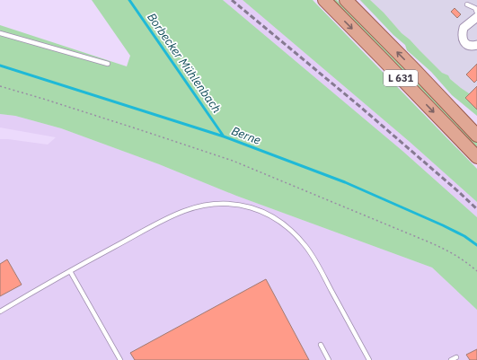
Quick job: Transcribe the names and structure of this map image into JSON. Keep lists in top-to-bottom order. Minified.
{"streets":{"main road":["L 631"]},"water":["Borbecker Mühlenbach","Berne"]}
